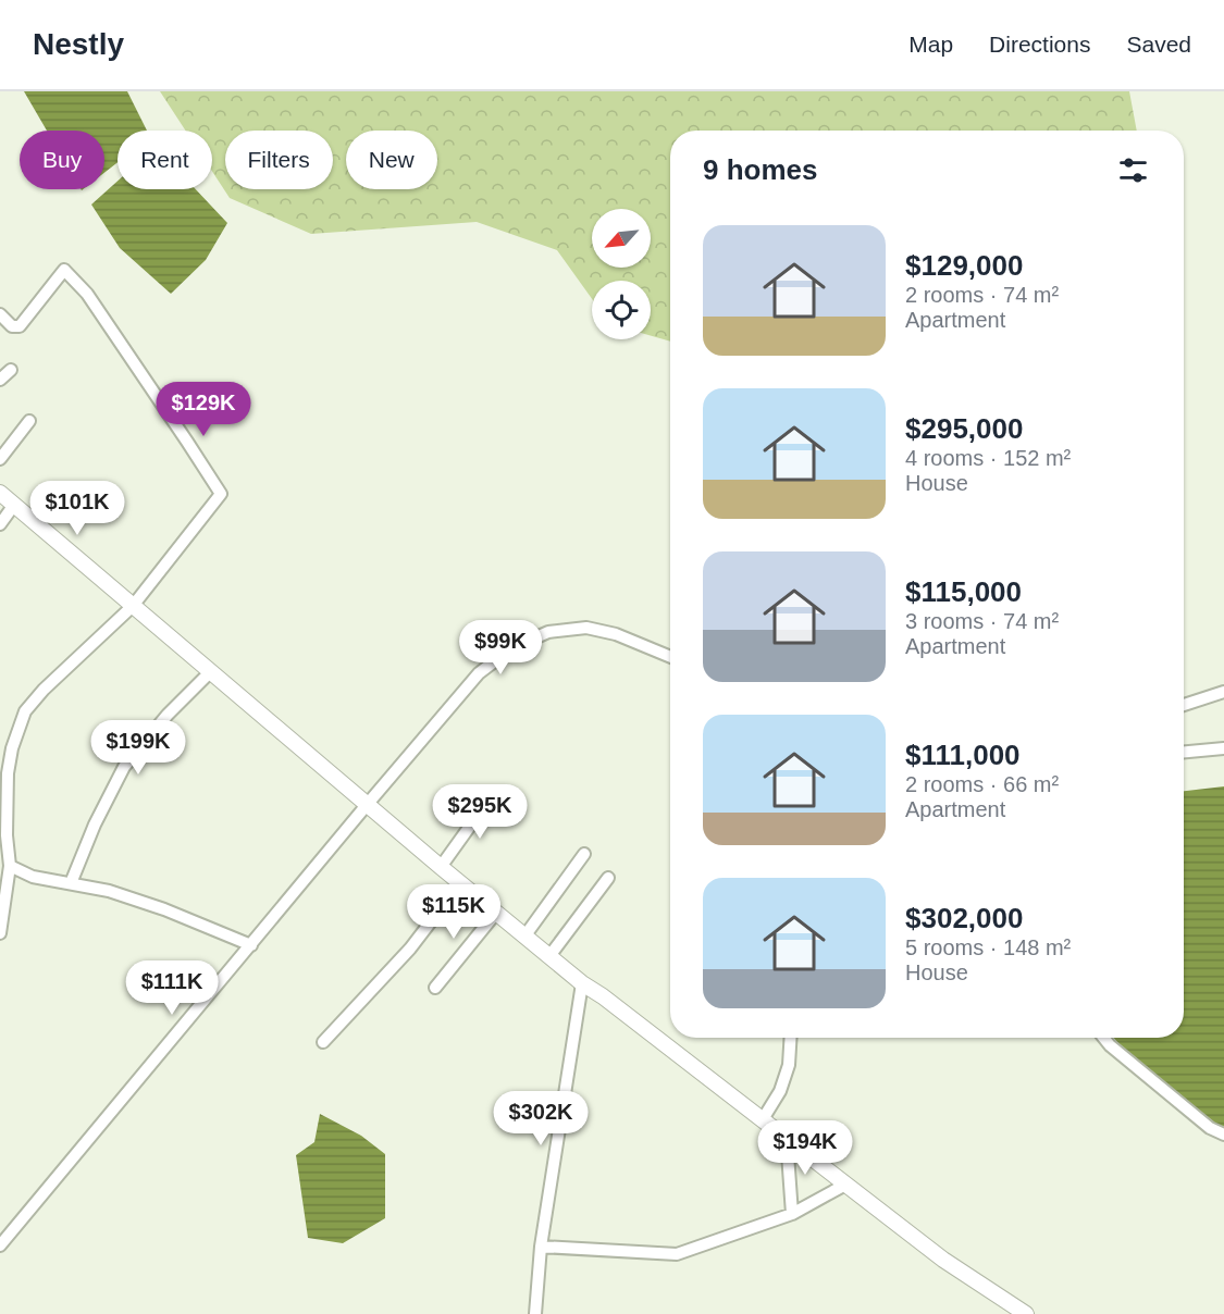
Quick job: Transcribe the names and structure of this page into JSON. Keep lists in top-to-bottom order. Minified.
{"north":"bottom left","page":{"header":"Nestly","nav":["Map","Directions","Saved"],"chip":["Buy","Rent","Filters","New"],"heading":"9 homes","list":[{"name":"$129,000","note":"2 rooms · 74 m² · Apartment"},{"name":"$295,000","note":"4 rooms · 152 m² · House"},{"name":"$115,000","note":"3 rooms · 74 m² · Apartment"},{"name":"$111,000","note":"2 rooms · 66 m² · Apartment"},{"name":"$302,000","note":"5 rooms · 148 m² · House"}],"price":["$129K","$101K","$99K","$199K","$295K","$115K","$111K","$302K","$194K"]}}
